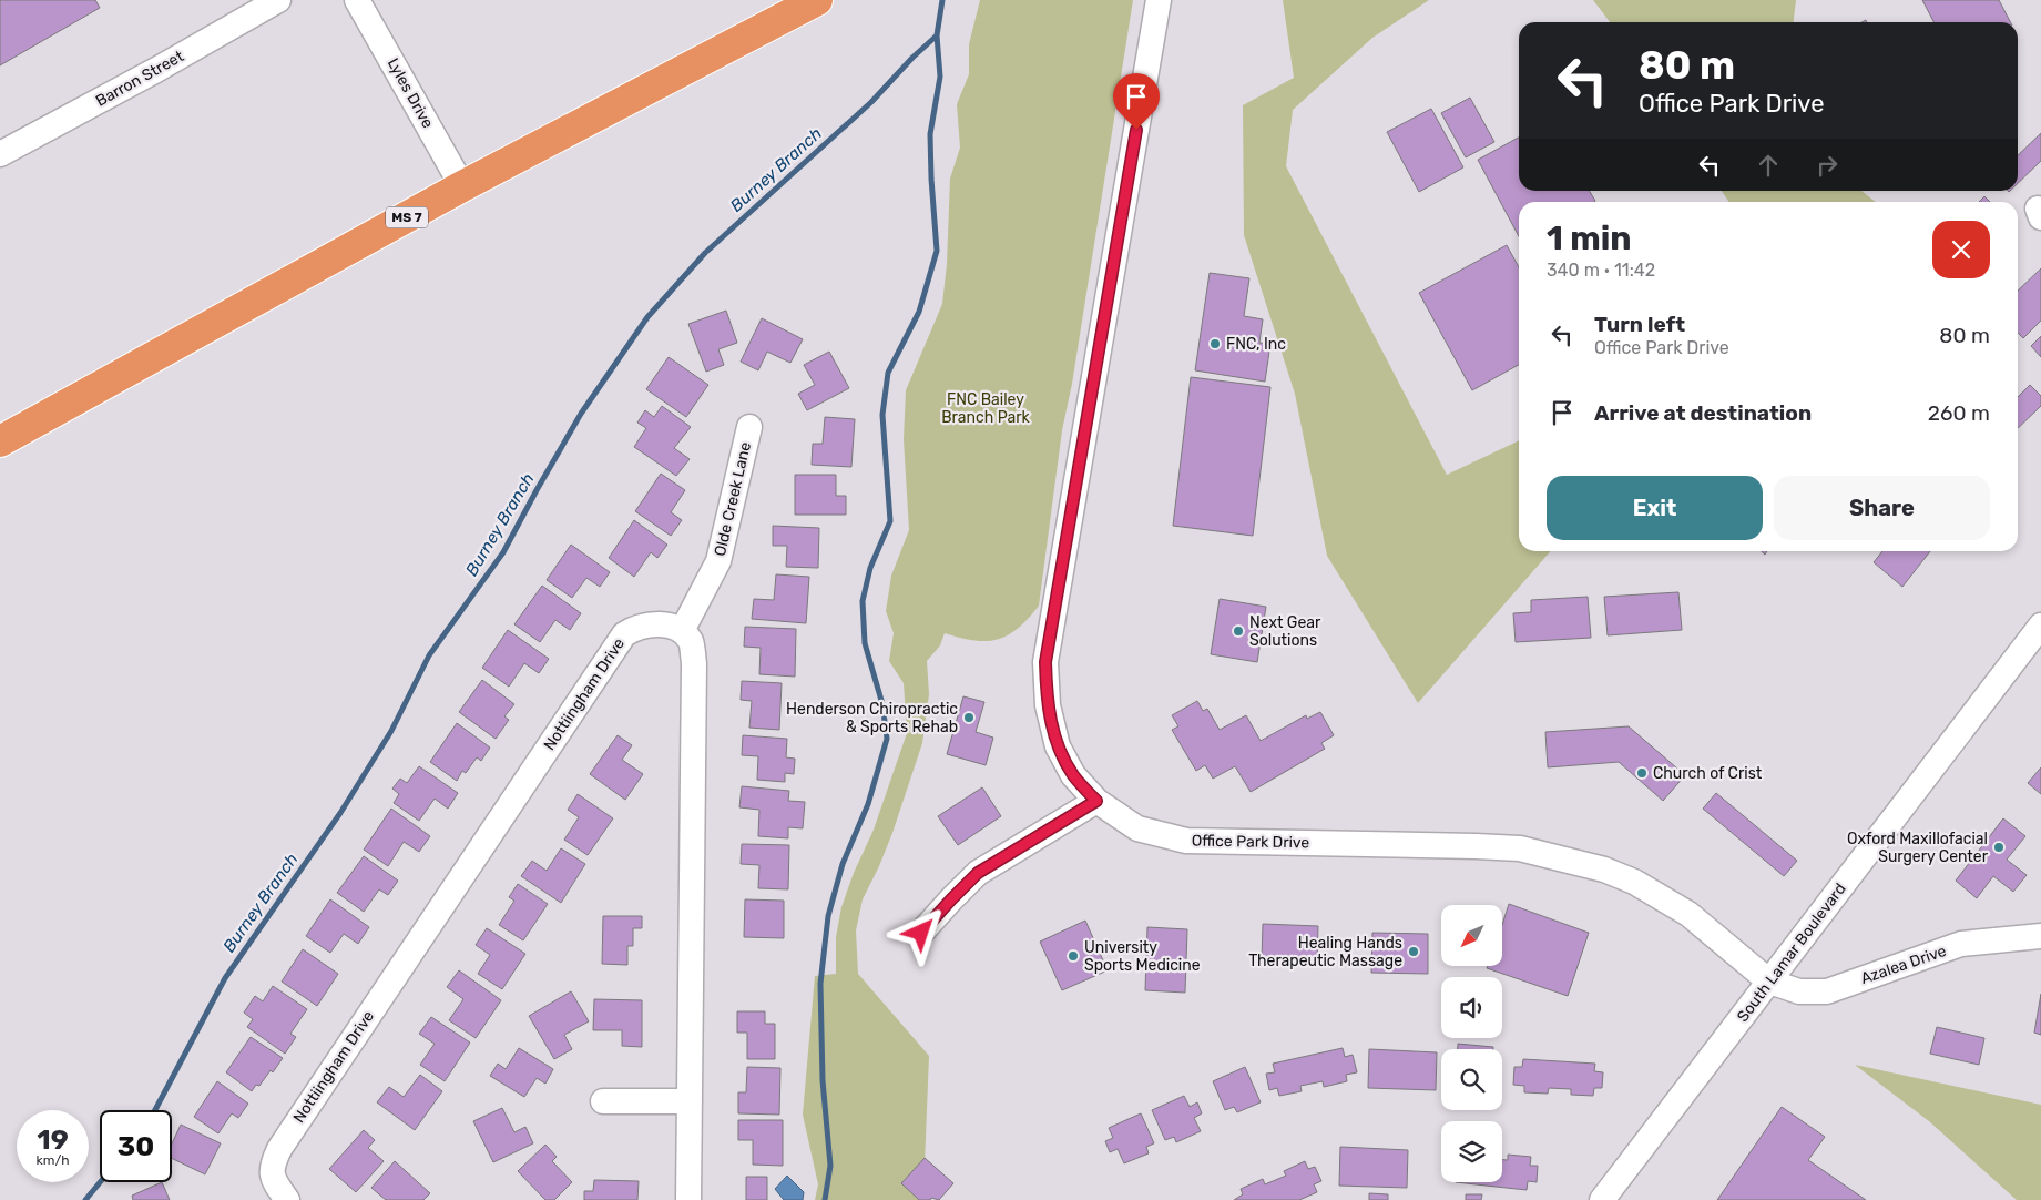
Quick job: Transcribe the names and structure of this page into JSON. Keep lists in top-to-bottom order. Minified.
{"streets":{"highway":["MS 7"],"street":["Barron Street","Lyles Drive","Olde Creek Lane","Nottiingham Drive","Office Park Drive","South Lamar Boulevard","Azalea Drive"]},"crossings":[["Lyles Drive","MS 7"],["Olde Creek Lane","Nottiingham Drive"],["Office Park Drive","South Lamar Boulevard"],["Office Park Drive","Azalea Drive"],["South Lamar Boulevard","Azalea Drive"]],"water":["Burney Branch"],"parks":["FNC Bailey Branch Park"],"places":["FNC, Inc","Next Gear Solutions","Henderson Chiropractic & Sports Rehab","Church of Crist","Oxford Maxillofacial Surgery Center","Healing Hands Therapeutic Massage","University Sports Medicine"],"north":"bottom left","page":{"turn":["80 m","Office Park Drive"],"heading":["1 min","340 m · 11:42"],"list":[{"name":"Turn left","note":"Office Park Drive","value":"80 m"},{"name":"Arrive at destination","value":"260 m"}],"buttons":["Exit","Share"],"speed":"19 km/h","limit":"30"}}
